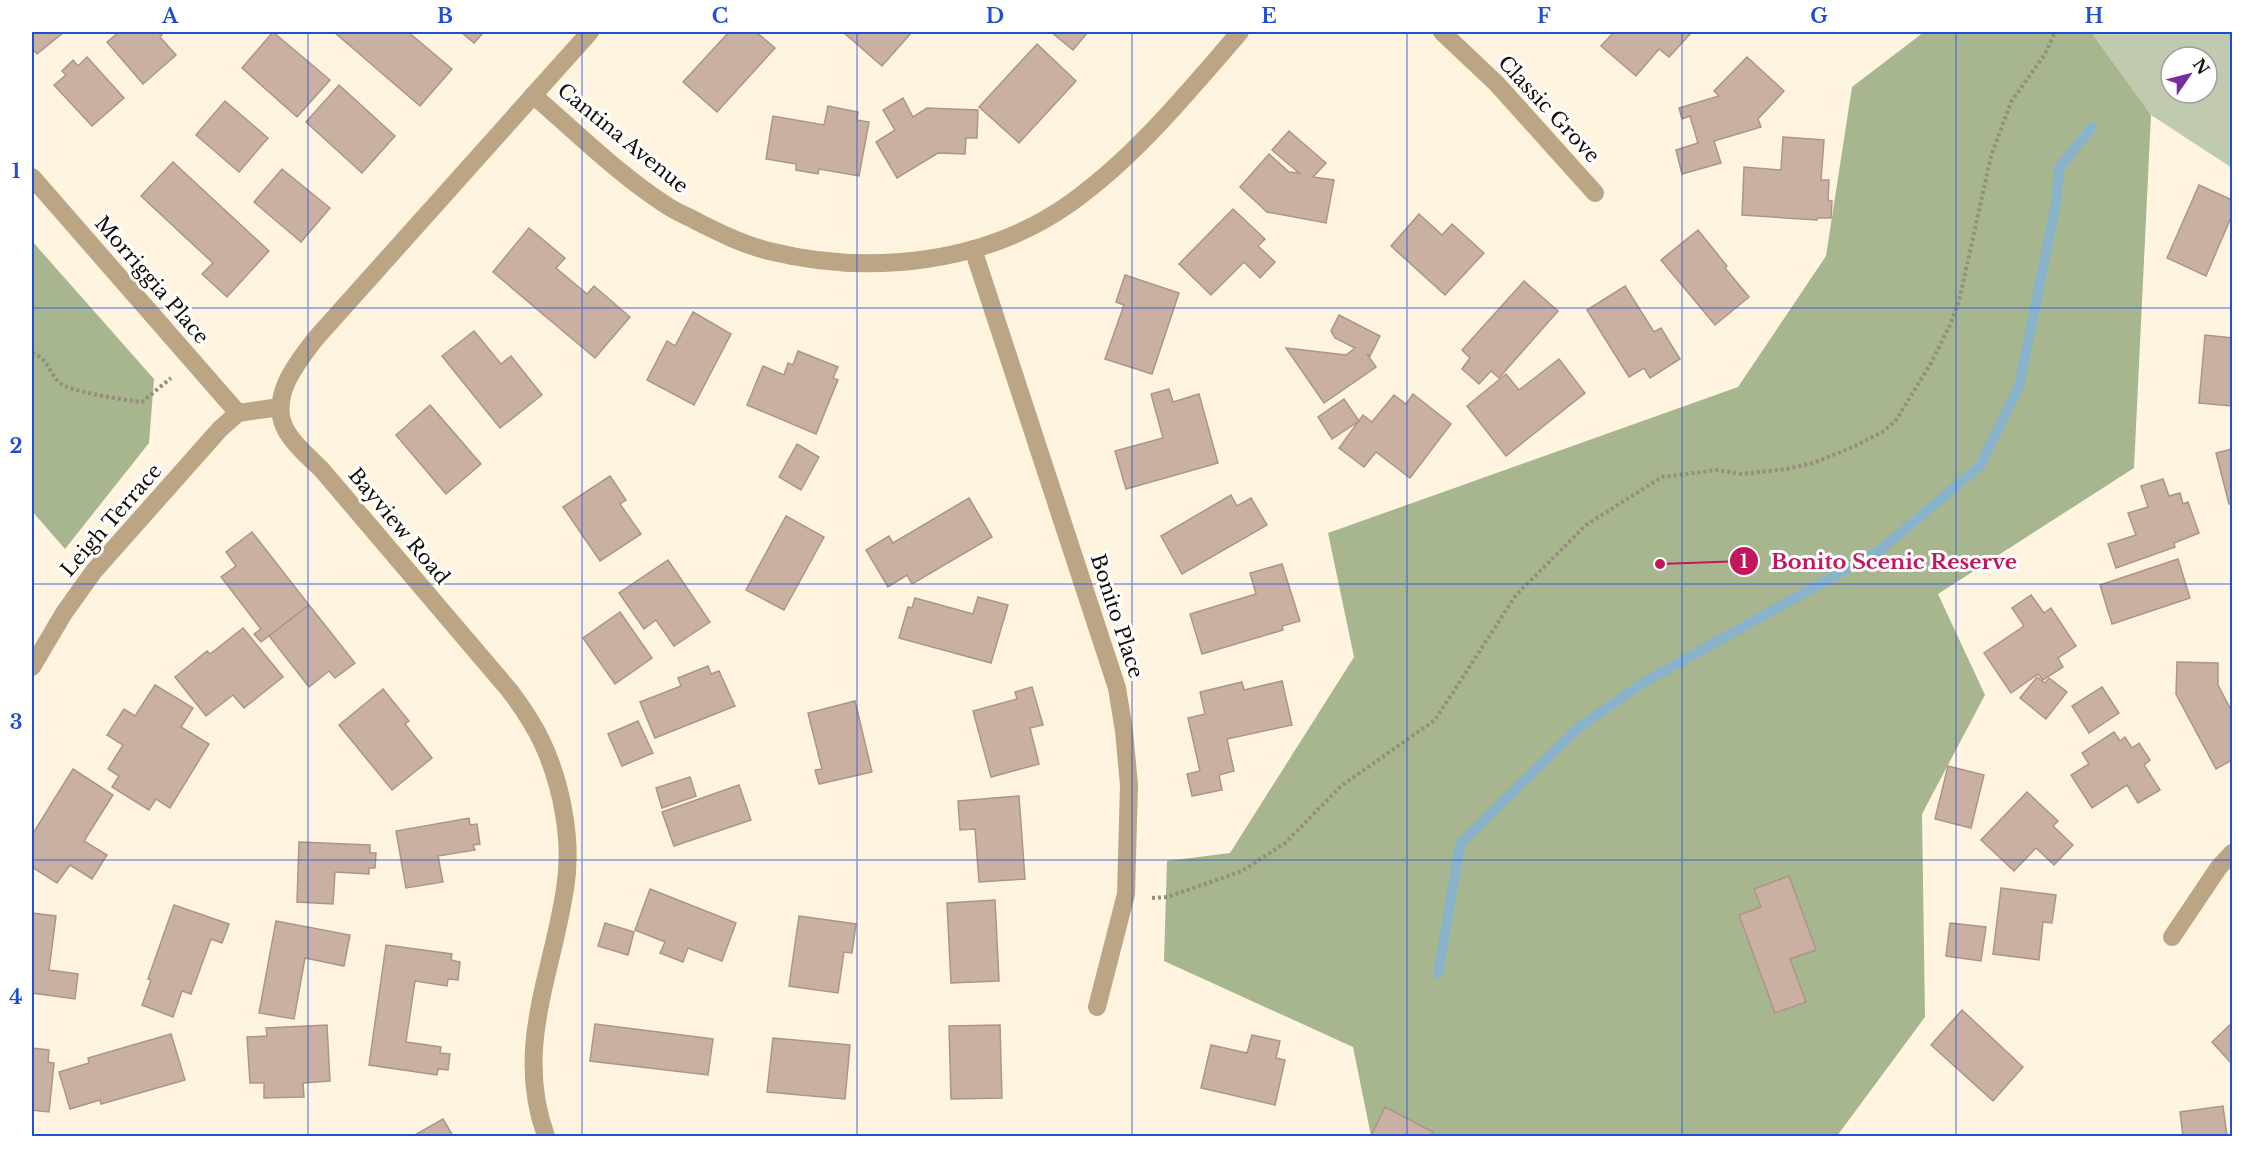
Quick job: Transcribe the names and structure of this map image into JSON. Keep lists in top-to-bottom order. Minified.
{"streets":{"street":["Classic Grove","Cantina Avenue","Morriggia Place","Leigh Terrace","Bayview Road","Bonito Place"]},"crossings":[["Cantina Avenue","Bonito Place"],["Morriggia Place","Leigh Terrace"]],"places":["Bonito Scenic Reserve"],"north":"top right","grid":{"columns":["A","B","C","D","E","F","G","H"],"rows":["1","2","3","4"]}}
